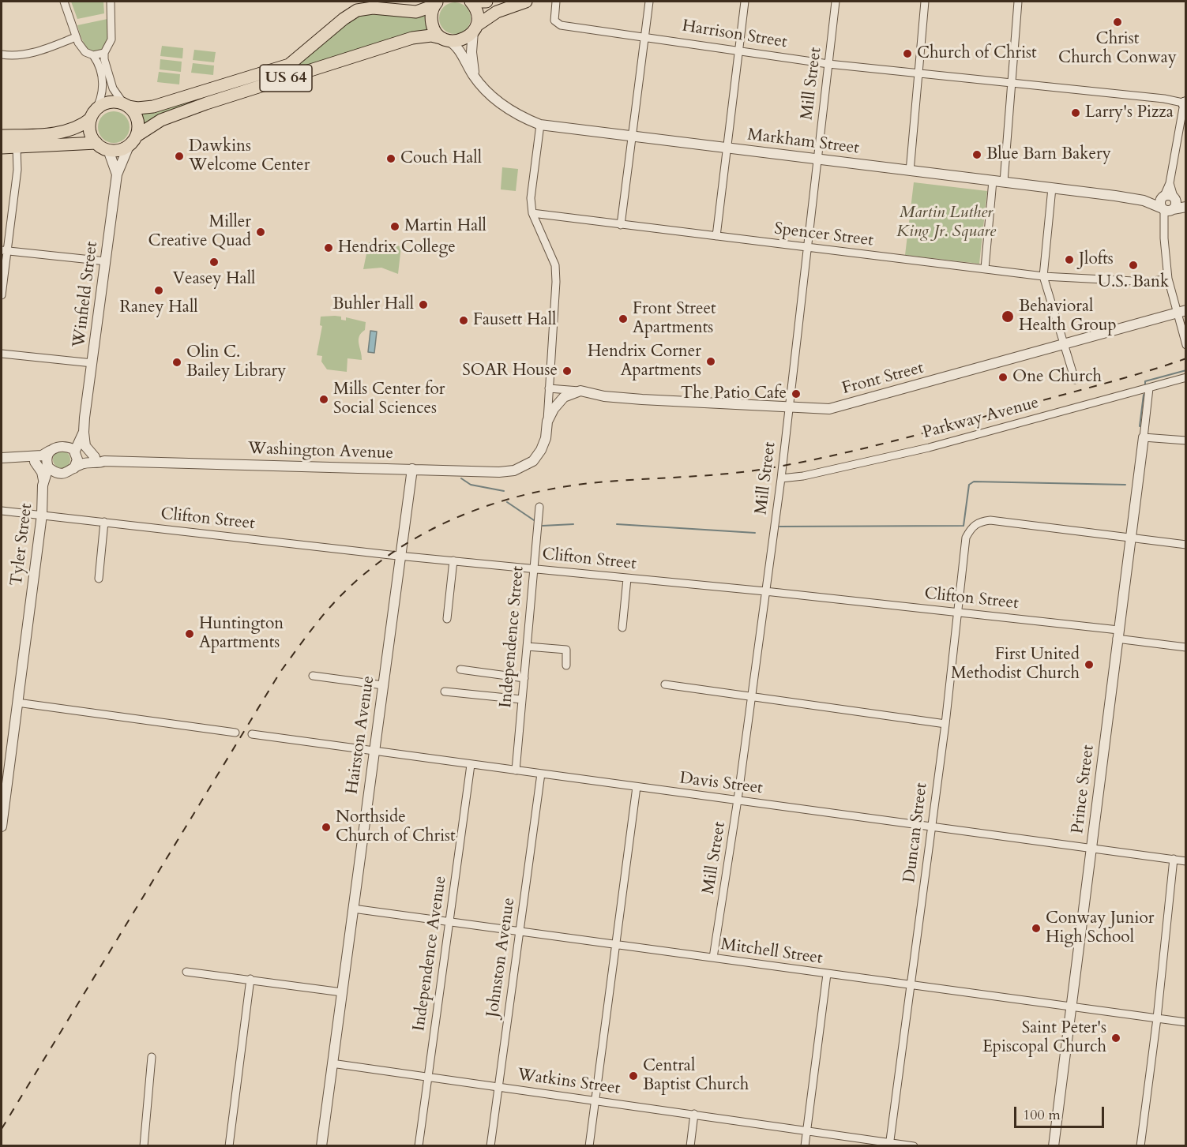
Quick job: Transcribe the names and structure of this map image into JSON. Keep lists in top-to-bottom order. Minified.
{"streets":{"main road":["US 64"],"street":["Harrison Street","Mill Street","Markham Street","Spencer Street","Winfield Street","Front Street","Parkway Avenue","Washington Avenue","Clifton Street","Tyler Street","Independence Street","Hairston Avenue","Davis Street","Prince Street","Duncan Street","Mitchell Street","Independence Avenue","Johnston Avenue","Watkins Street"]},"crossings":[["Harrison Street","Mill Street"],["US 64","Markham Street"],["US 64","Winfield Street"],["Mill Street","Markham Street"],["Mill Street","Spencer Street"],["Mill Street","Front Street"],["Mill Street","Parkway Avenue"],["Mill Street","Clifton Street"],["Mill Street","Davis Street"],["Mill Street","Mitchell Street"],["Winfield Street","Washington Avenue"],["Winfield Street","Tyler Street"],["Washington Avenue","Tyler Street"],["Washington Avenue","Hairston Avenue"],["Clifton Street","Tyler Street"],["Clifton Street","Independence Street"],["Clifton Street","Hairston Avenue"],["Clifton Street","Prince Street"],["Clifton Street","Duncan Street"],["Independence Street","Davis Street"],["Hairston Avenue","Davis Street"],["Hairston Avenue","Mitchell Street"],["Hairston Avenue","Watkins Street"],["Davis Street","Prince Street"],["Davis Street","Duncan Street"],["Davis Street","Independence Avenue"],["Davis Street","Johnston Avenue"],["Prince Street","Duncan Street"],["Prince Street","Mitchell Street"],["Duncan Street","Mitchell Street"],["Duncan Street","Watkins Street"],["Mitchell Street","Independence Avenue"],["Mitchell Street","Johnston Avenue"],["Independence Avenue","Watkins Street"],["Johnston Avenue","Watkins Street"]],"parks":["Martin Luther King Jr. Square"],"places":["Christ Church Conway","Church of Christ","Larry's Pizza","Blue Barn Bakery","Dawkins Welcome Center","Couch Hall","Martin Hall","Miller Creative Quad","Hendrix College","Jlofts","Veasey Hall","U.S. Bank","Raney Hall","Buhler Hall","Behavioral Health Group","Front Street Apartments","Fausett Hall","Hendrix Corner Apartments","Olin C. Bailey Library","SOAR House","One Church","The Patio Cafe","Mills Center for Social Sciences","Huntington Apartments","First United Methodist Church","Northside Church of Christ","Conway Junior High School","Saint Peter's Episcopal Church","Central Baptist Church"],"scale_bar":"100 m"}
